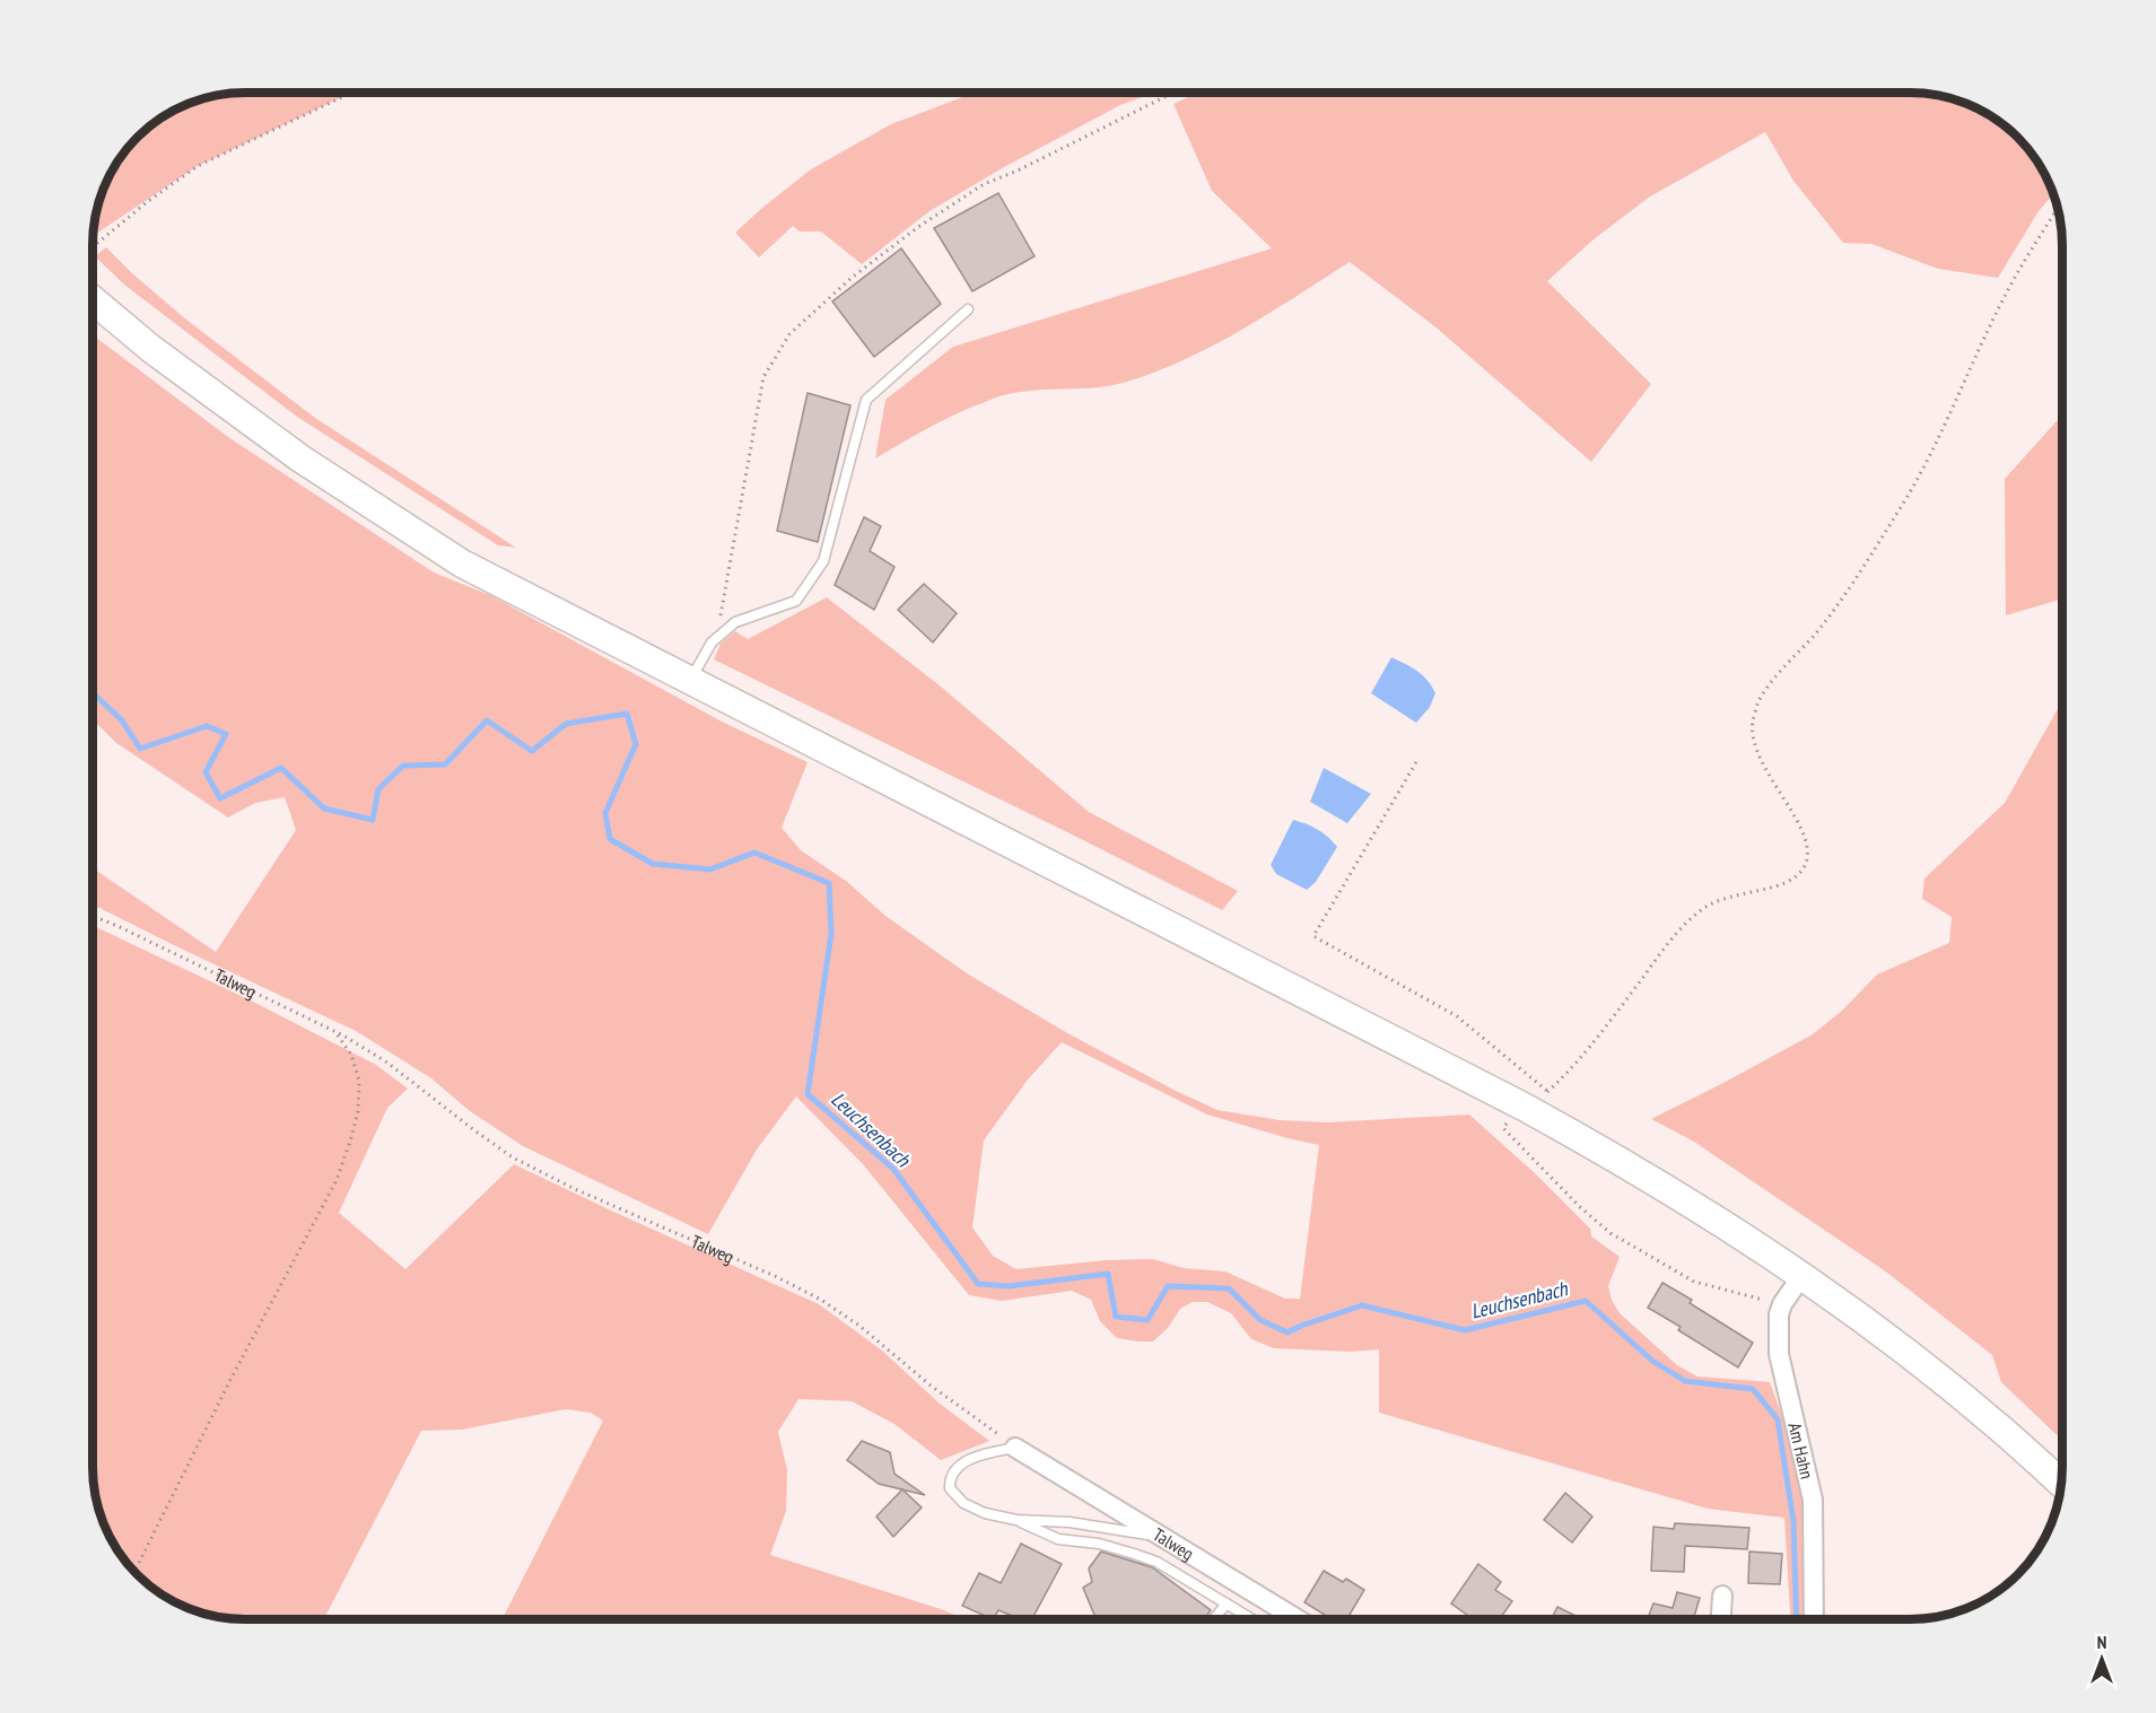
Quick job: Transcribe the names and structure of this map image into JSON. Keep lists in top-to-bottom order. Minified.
{"streets":{"street":["Talweg","Am Hahn"]},"water":["Leuchsenbach"],"north":"top"}
